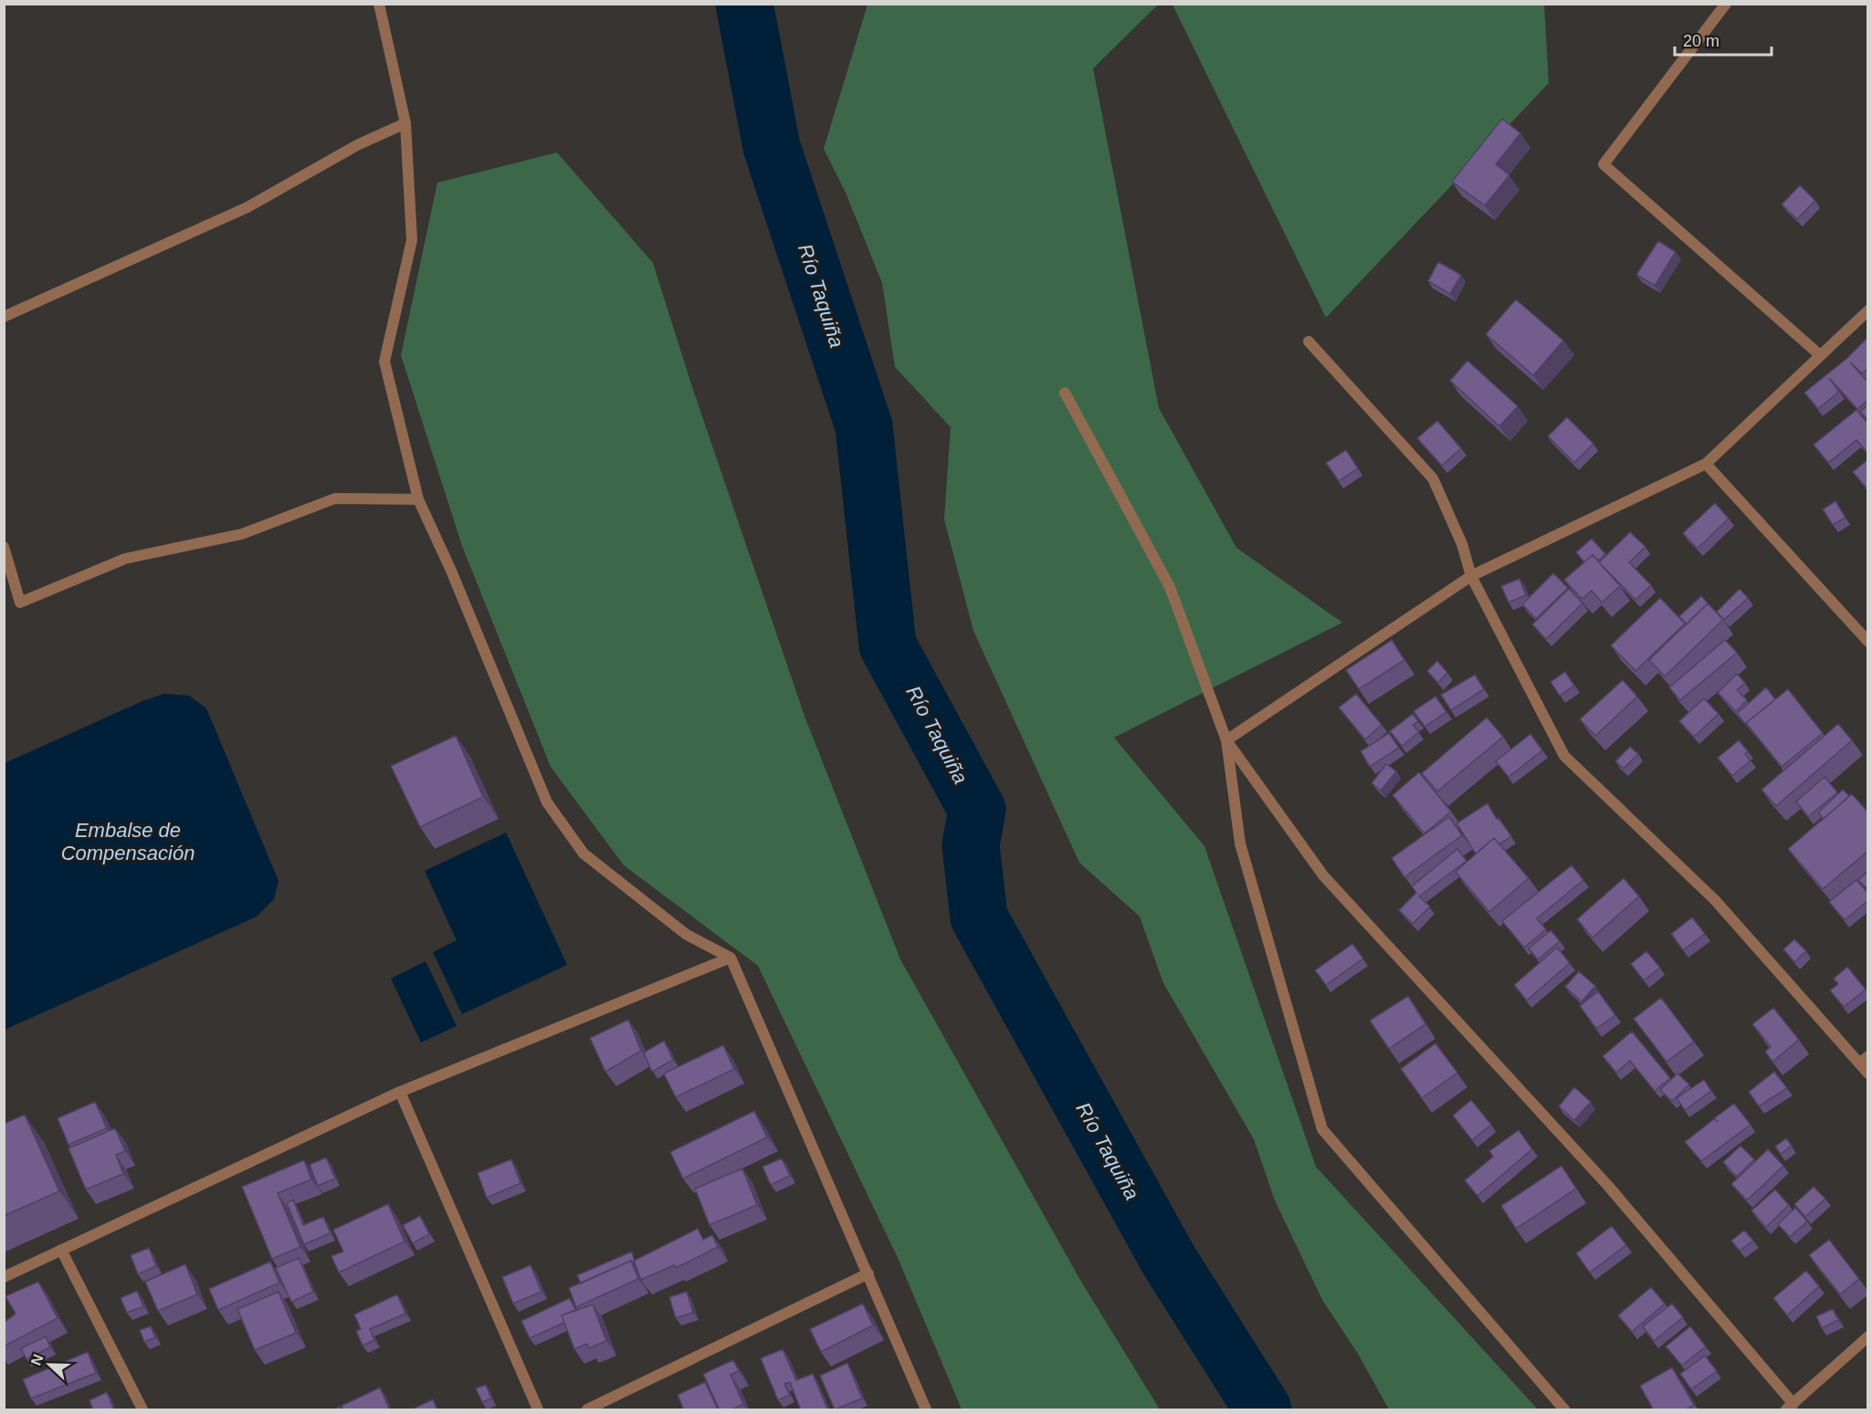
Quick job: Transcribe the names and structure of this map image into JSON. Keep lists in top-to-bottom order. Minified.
{"water":["Río Taquiña","Embalse de Compensación"],"scale_bar":"20 m","north":"left"}
